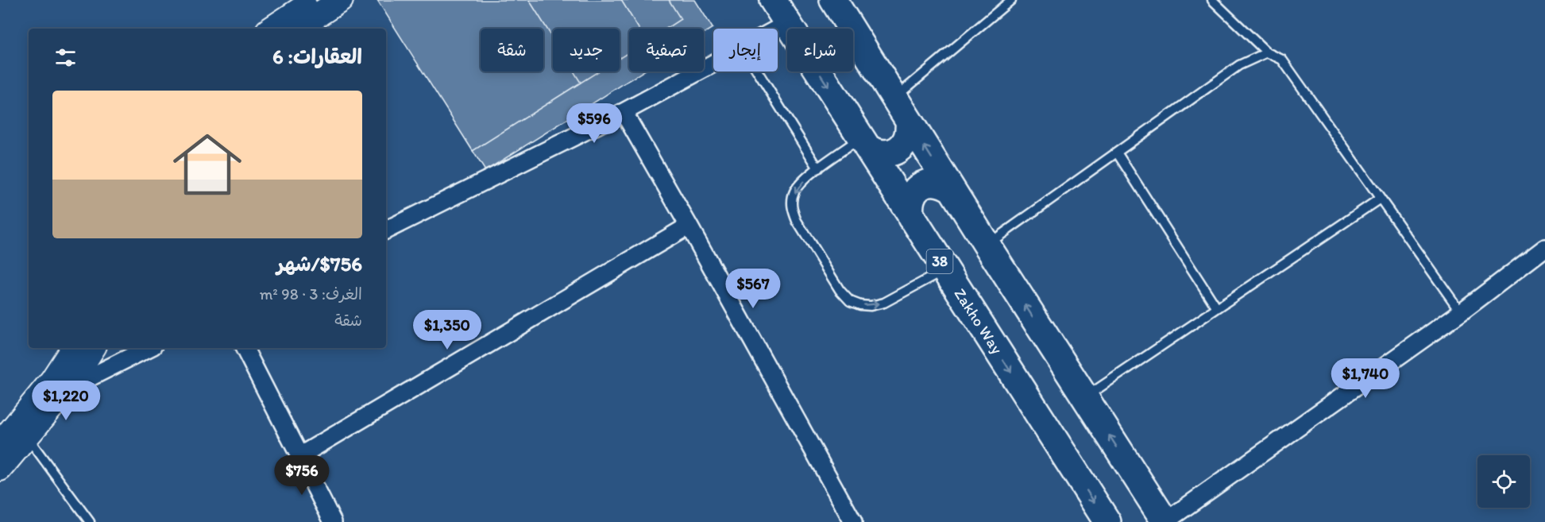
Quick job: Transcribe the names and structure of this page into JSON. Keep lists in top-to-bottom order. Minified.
{"streets":{"highway":["38","Zakho Way"]},"page":{"chip":["شراء","إيجار","تصفية","جديد","شقة"],"heading":"العقارات: 6","list":[{"name":"$756/شهر","note":"الغرف: 3 · 98 m² · شقة"}],"price":["$596","$567","$1,350","$1,740","$1,220","$756"]}}
